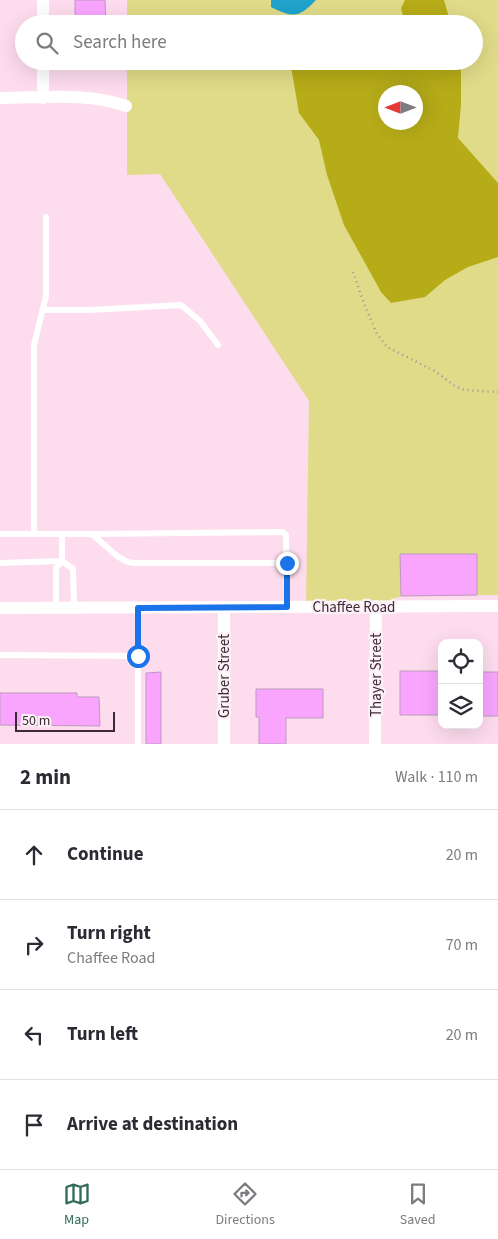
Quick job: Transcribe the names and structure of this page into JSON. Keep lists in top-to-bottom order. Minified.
{"streets":{"street":["Chaffee Road","Thayer Street","Gruber Street"]},"crossings":[["Chaffee Road","Thayer Street"],["Chaffee Road","Gruber Street"]],"scale_bar":"50 m","north":"left","page":{"search":"Search here","scale":"50 m","heading":["2 min","Walk · 110 m"],"list":[["Continue","20 m"],["Turn right","Chaffee Road","70 m"],["Turn left","20 m"],"Arrive at destination"],"nav":["Map","Directions","Saved"]}}
